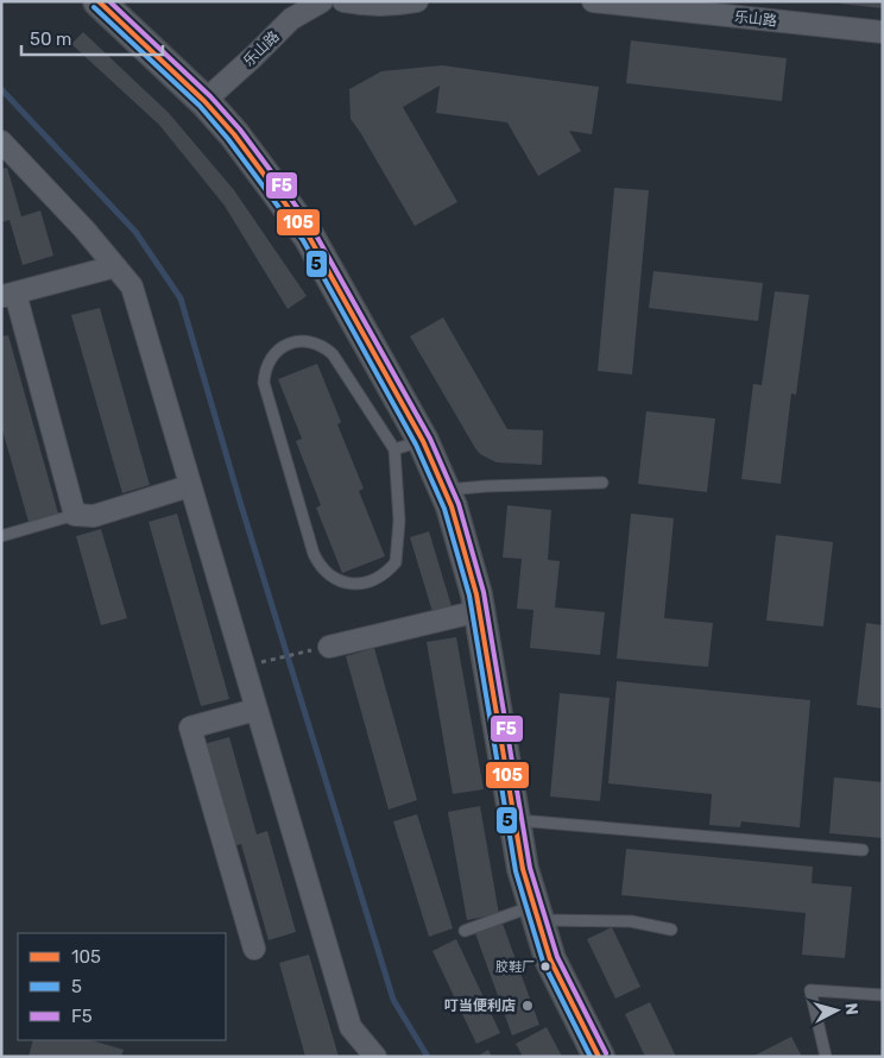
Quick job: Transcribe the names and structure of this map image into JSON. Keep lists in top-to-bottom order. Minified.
{"streets":{"street":["乐山路"]},"places":["胶鞋厂","叮当便利店"],"lines":["transit line 105","transit line F5","transit line 5"],"legend":["105","5","F5"],"scale_bar":"50 m","north":"right"}
